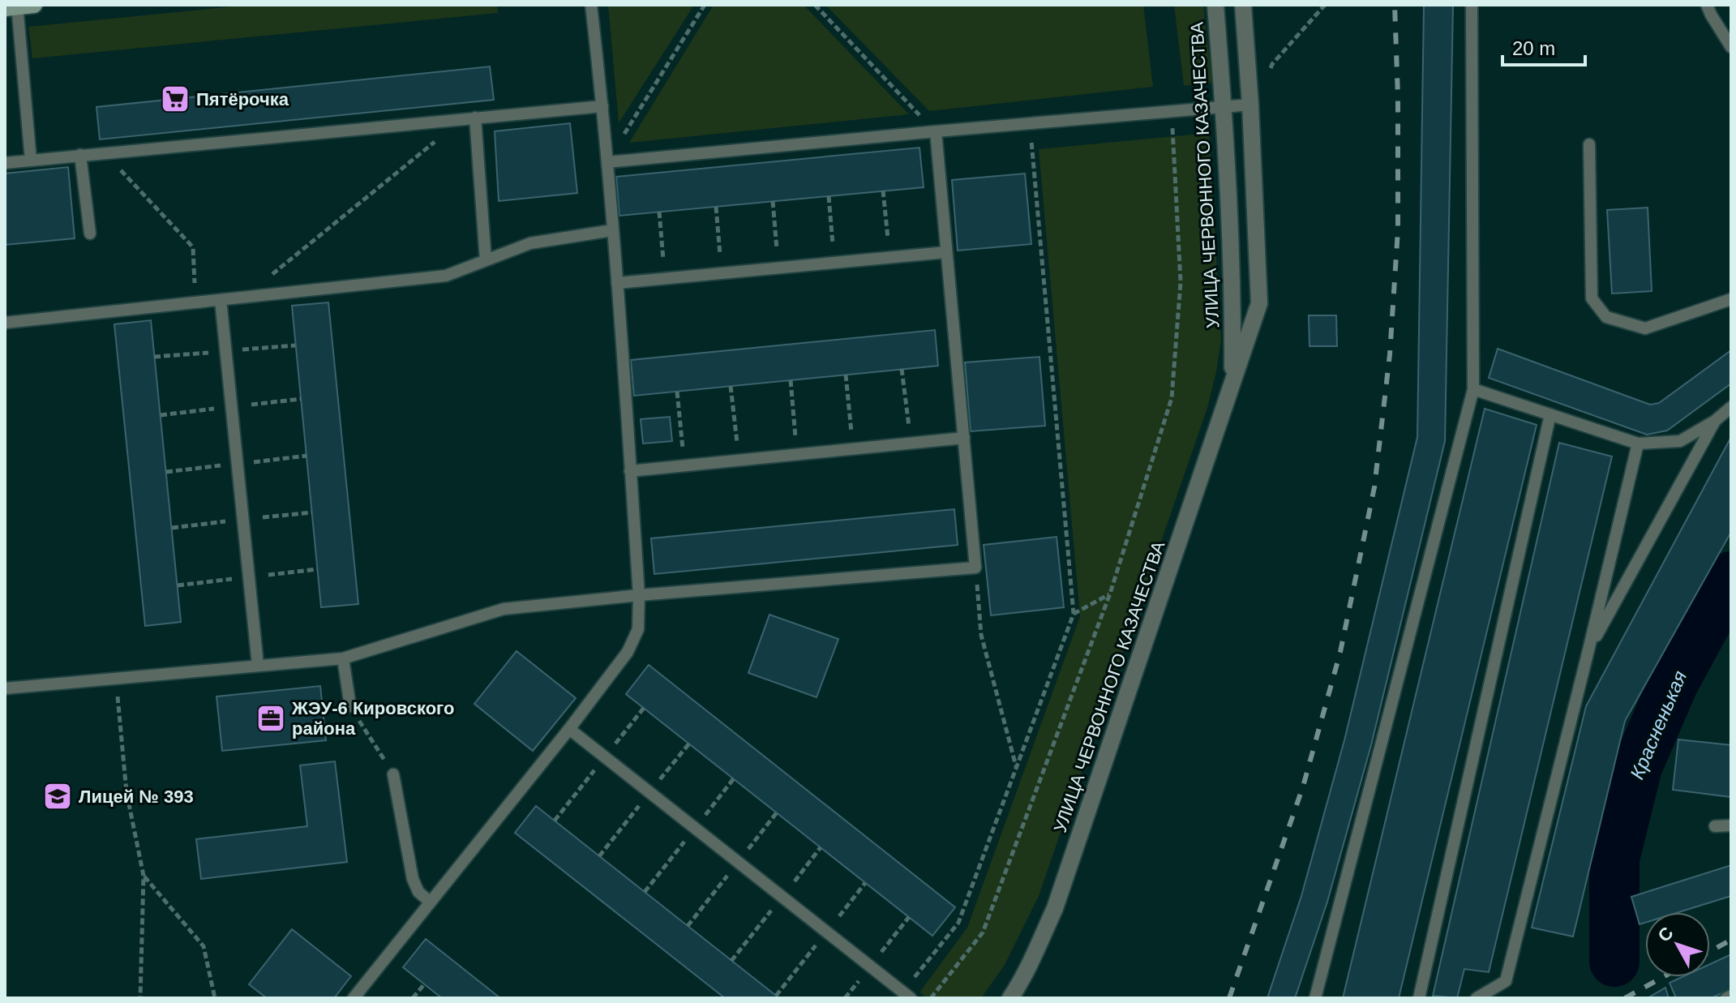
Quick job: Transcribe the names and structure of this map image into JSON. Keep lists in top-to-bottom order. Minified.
{"streets":{"street":["УЛИЦА ЧЕРВОННОГО КАЗАЧЕСТВА"]},"water":["Красненькая"],"places":{"supermarket":["Пятёрочка"],"office":["ЖЭУ-6 Кировского района"],"school or university":["Лицей № 393"]},"scale_bar":"20 m","north":"top left"}
